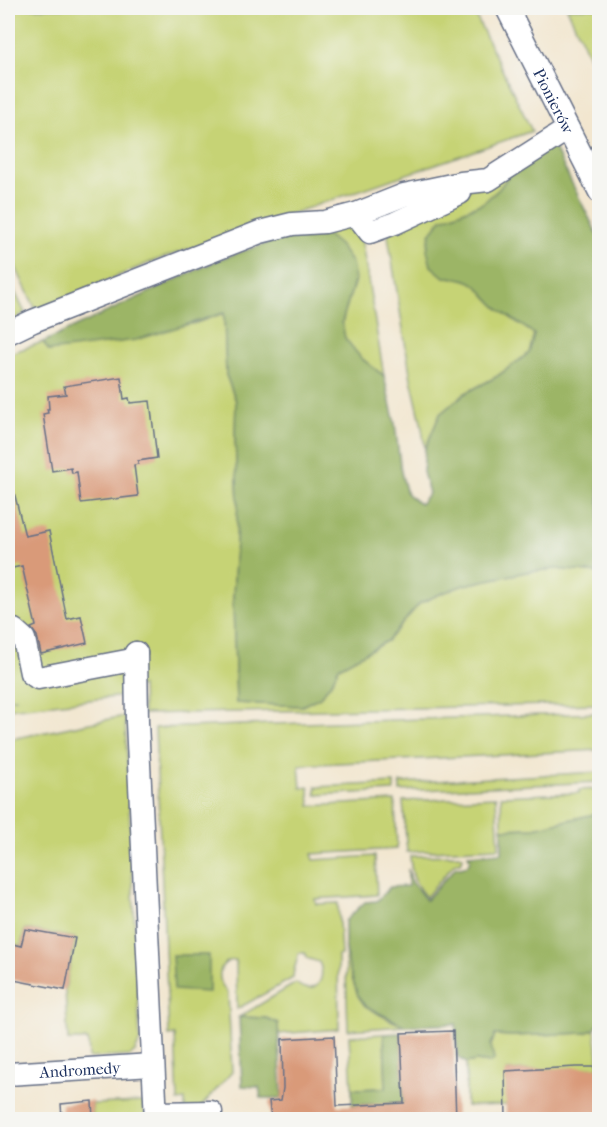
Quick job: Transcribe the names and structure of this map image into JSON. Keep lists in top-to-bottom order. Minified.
{"streets":{"street":["Pionierów","Andromedy"]}}
